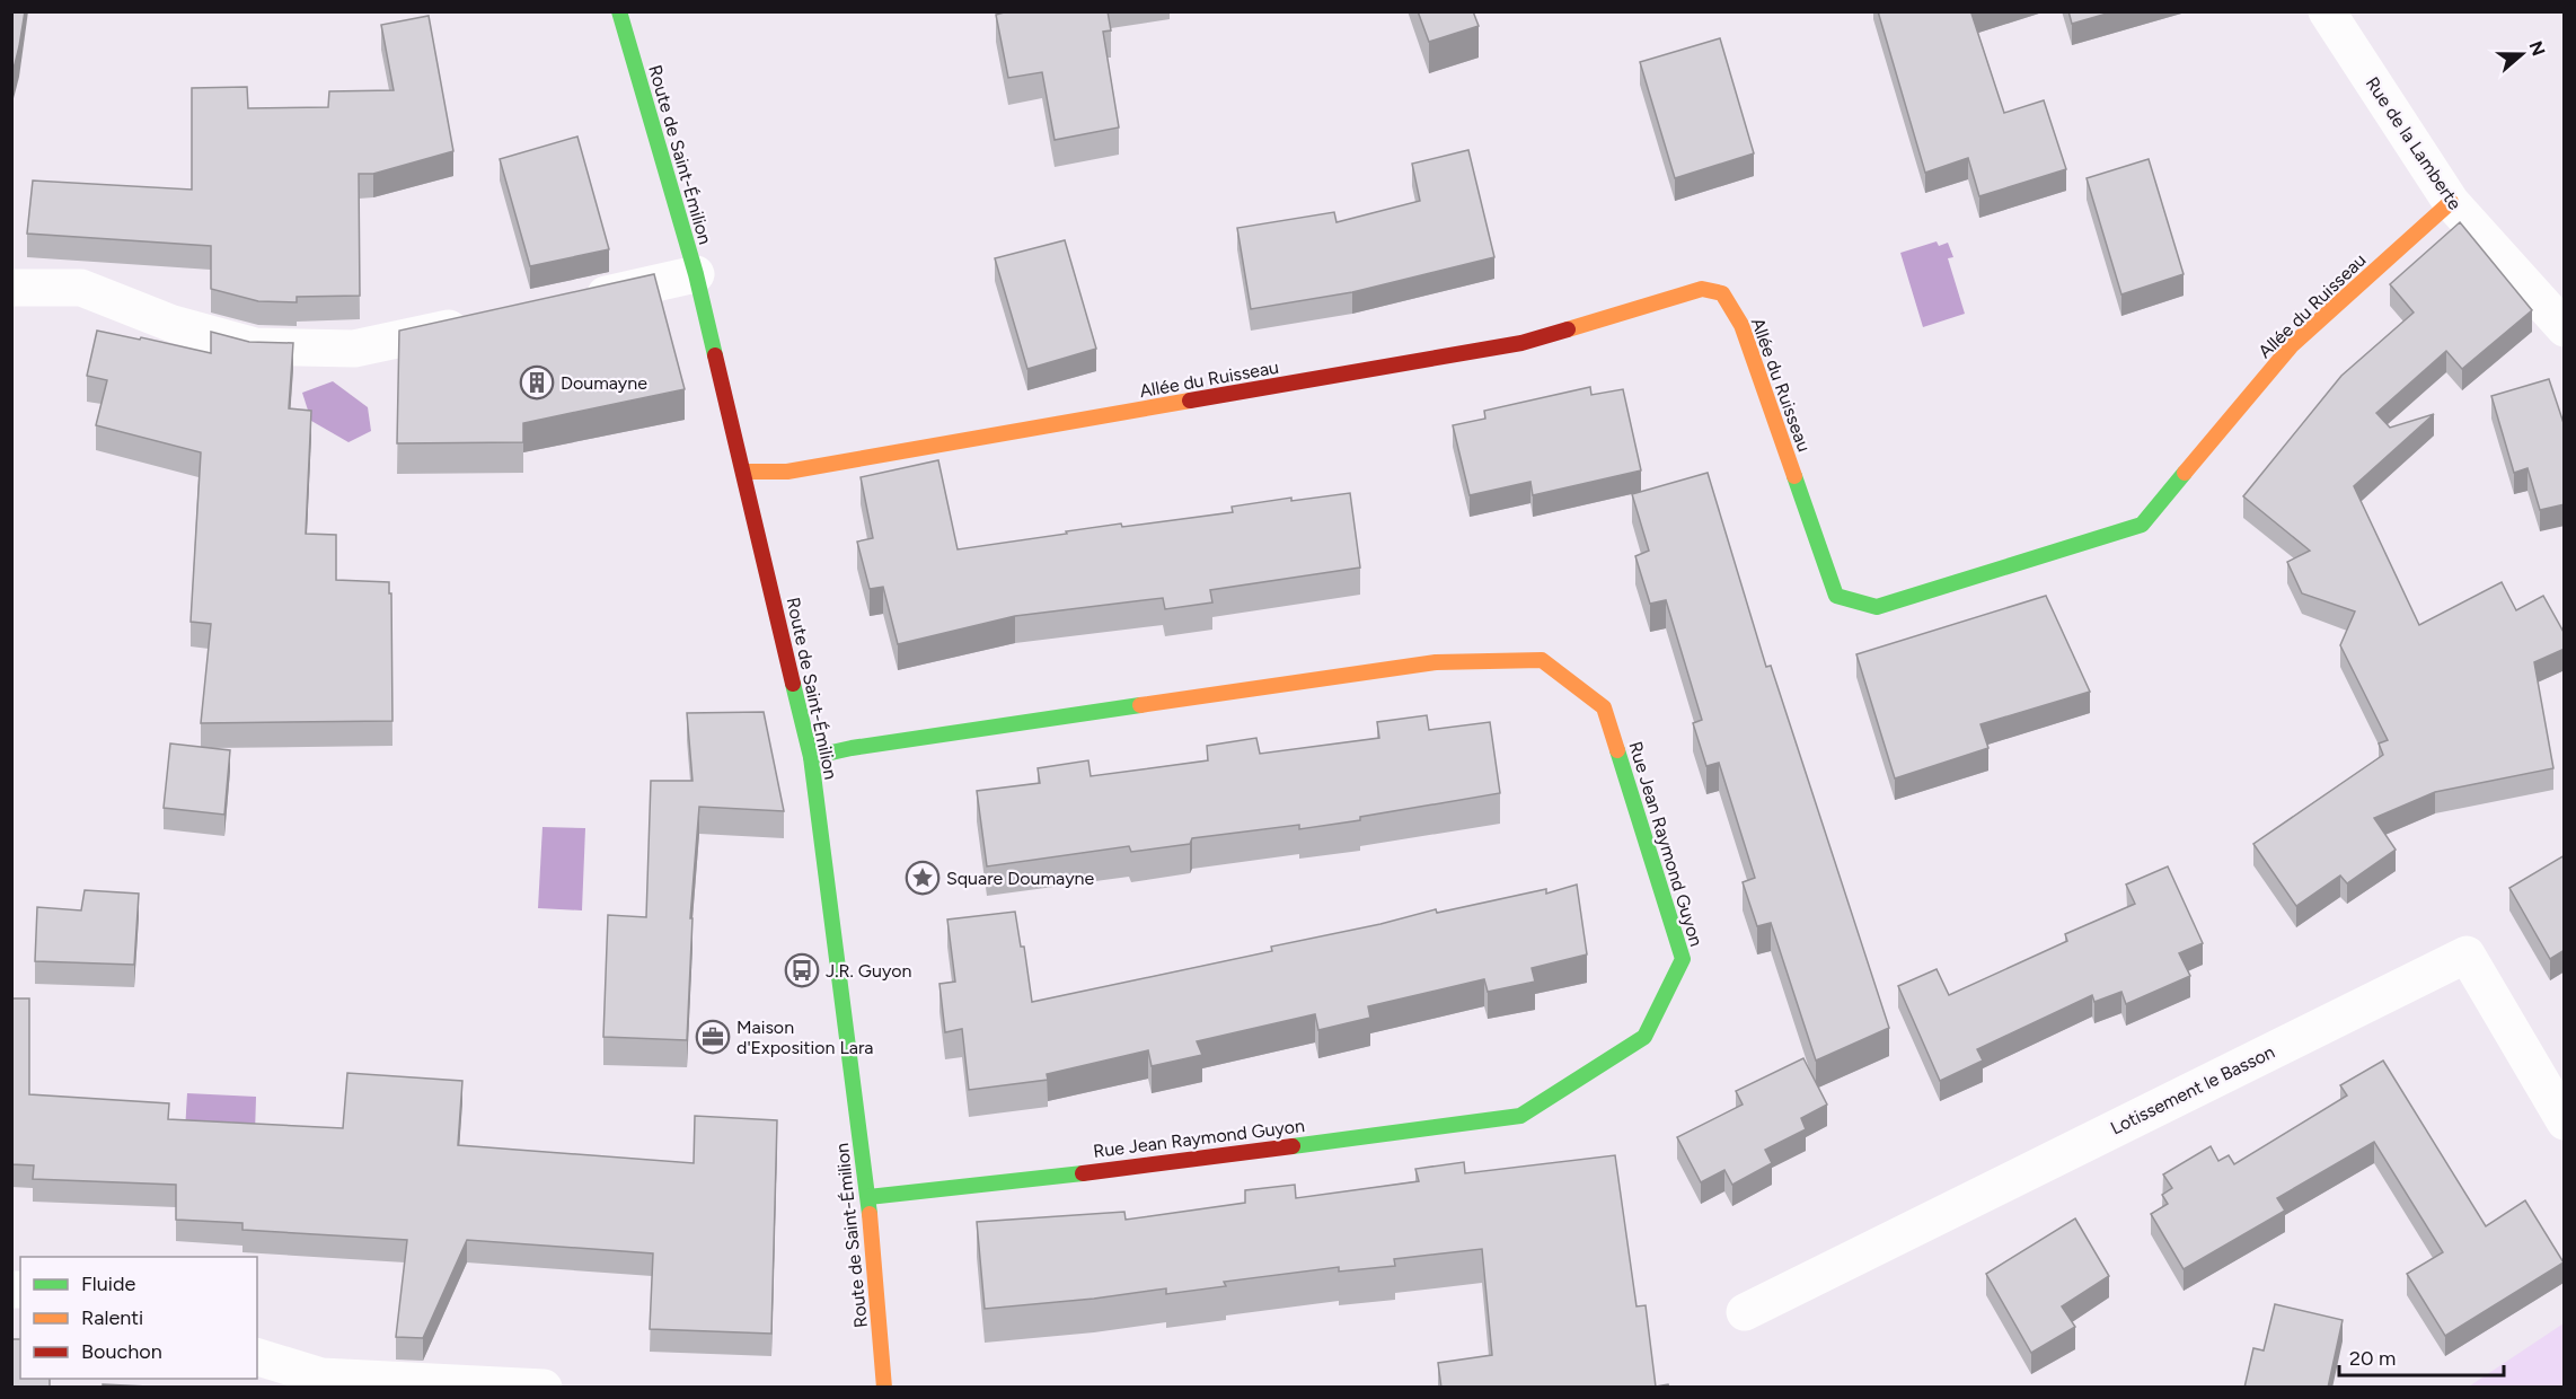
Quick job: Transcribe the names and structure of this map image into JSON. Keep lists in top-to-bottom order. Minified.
{"streets":{"street":["Rue de la Lamberte","Route de Saint-Émilion","Allée du Ruisseau","Rue Jean Raymond Guyon","Lotissement le Basson"]},"crossings":[["Rue de la Lamberte","Allée du Ruisseau"],["Route de Saint-Émilion","Allée du Ruisseau"],["Route de Saint-Émilion","Rue Jean Raymond Guyon"]],"places":{"building":["Doumayne"],"place":["Square Doumayne"],"bus stop":["J.R. Guyon"],"office":["Maison d'Exposition Lara"]},"legend":["Fluide","Ralenti","Bouchon"],"scale_bar":"20 m","north":"right"}
